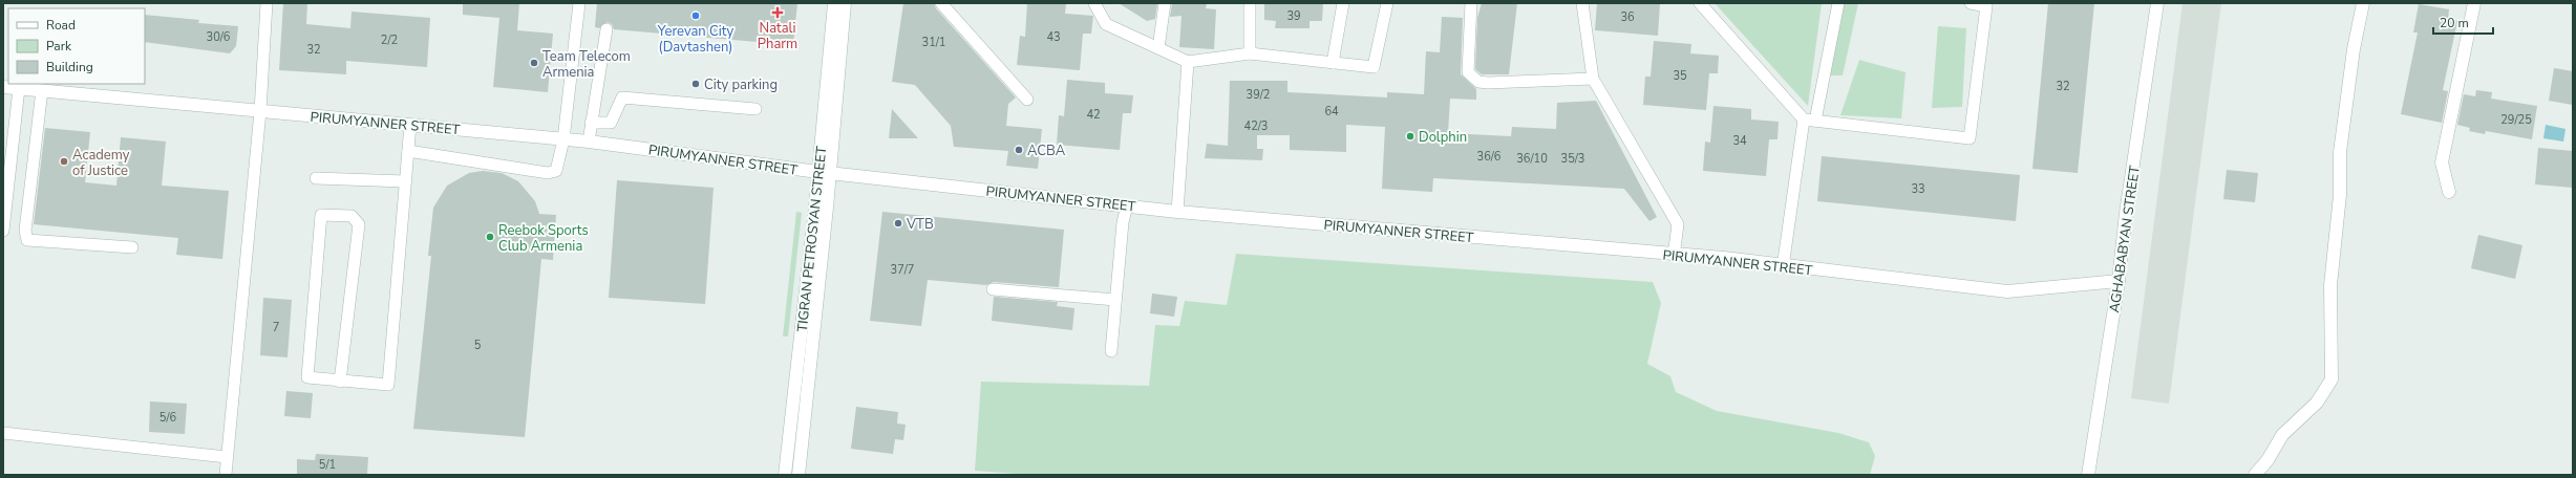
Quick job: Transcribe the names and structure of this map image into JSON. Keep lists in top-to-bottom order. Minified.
{"streets":{"street":["PIRUMYANNER STREET","TIGRAN PETROSYAN STREET","AGHABABYAN STREET"]},"crossings":[["PIRUMYANNER STREET","TIGRAN PETROSYAN STREET"],["PIRUMYANNER STREET","AGHABABYAN STREET"]],"places":{"health":["Natali Pharm"],"other":["Yerevan City (Davtashen)","Team Telecom Armenia","City parking","Dolphin","ACBA","Academy of Justice","VTB","Reebok Sports Club Armenia"]},"house_numbers":["39","36","30/6","43","2/2","31/1","32","35","32","39/2","64","42","29/25","42/3","34","36/6","36/10","35/3","33","37/7","7","5","5/6","5/1"],"legend":["Road","Park","Building"],"scale_bar":"20 m"}
